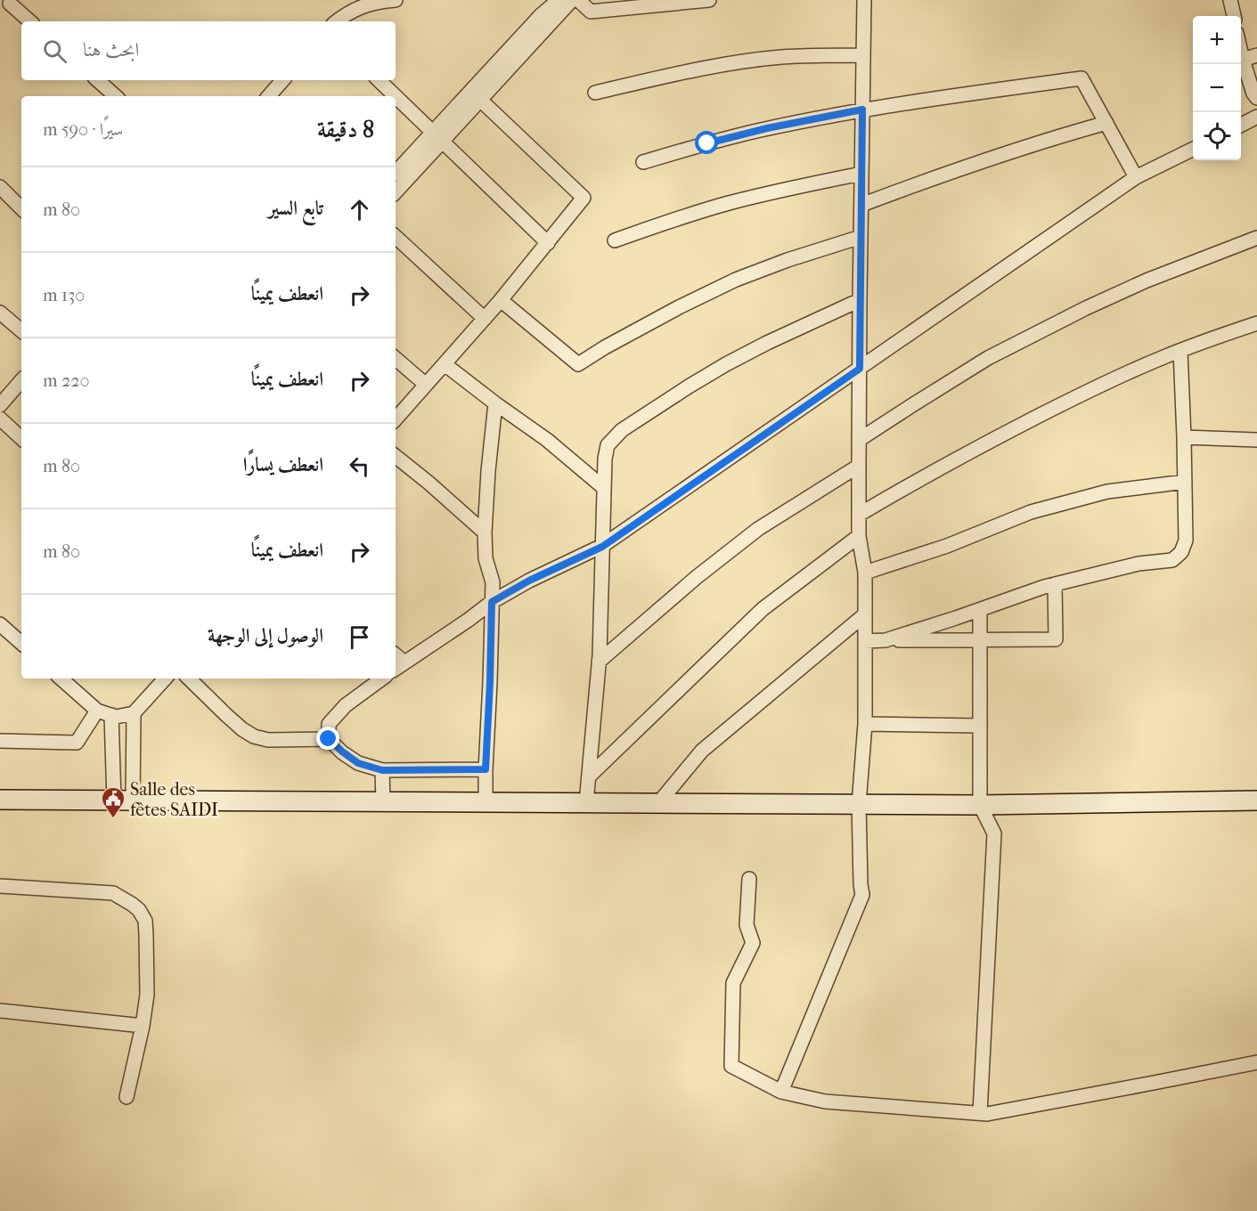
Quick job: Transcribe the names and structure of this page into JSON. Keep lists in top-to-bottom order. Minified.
{"places":{"public building":["Salle des fêtes SAIDI"]},"page":{"map_buttons":["+","−"],"search":"ابحث هنا","heading":["8 دقيقة","سيرًا · 590 m"],"list":[["تابع السير","80 m"],["انعطف يمينًا","130 m"],["انعطف يمينًا","220 m"],["انعطف يسارًا","80 m"],["انعطف يمينًا","80 m"],"الوصول إلى الوجهة"]}}
